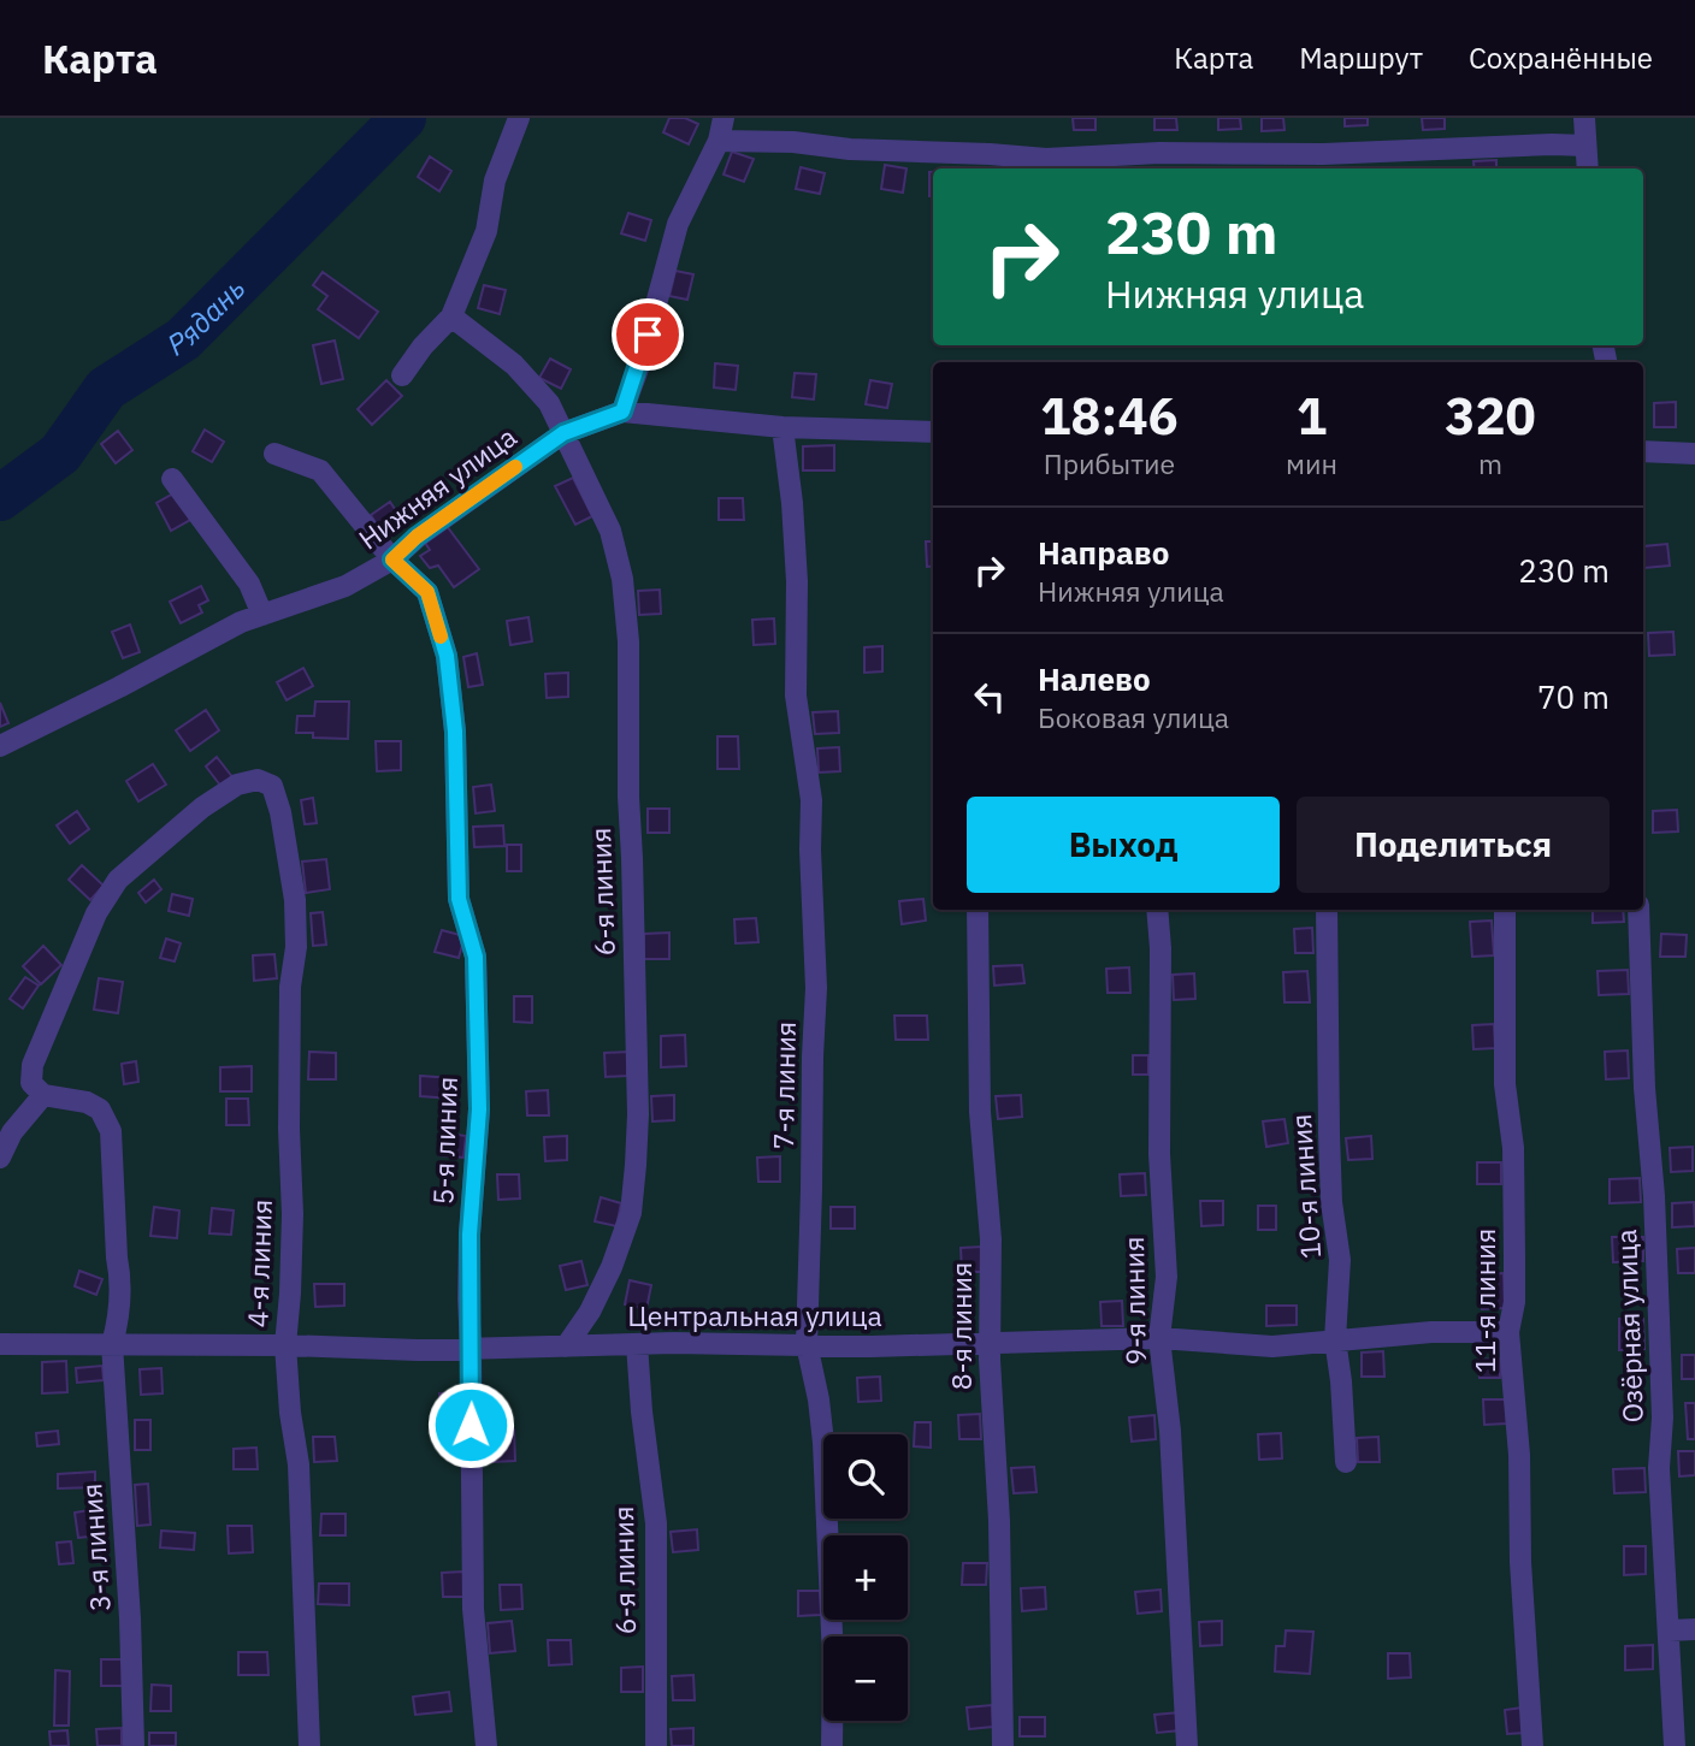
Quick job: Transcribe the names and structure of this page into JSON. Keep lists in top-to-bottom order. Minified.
{"streets":{"street":["Нижняя улица","6-я линия","7-я линия","5-я линия","10-я линия","4-я линия","9-я линия","11-я линия","Центральная улица","8-я линия","Озёрная улица","3-я линия"]},"crossings":[["Нижняя улица","6-я линия"],["Нижняя улица","7-я линия"],["Нижняя улица","5-я линия"],["6-я линия","Центральная улица"],["7-я линия","Центральная улица"],["5-я линия","Центральная улица"],["10-я линия","Центральная улица"],["4-я линия","Центральная улица"],["4-я линия","3-я линия"],["9-я линия","Центральная улица"],["11-я линия","Центральная улица"],["Центральная улица","8-я линия"],["Центральная улица","3-я линия"]],"water":["Рядань"],"page":{"header":"Карта","nav":["Карта","Маршрут","Сохранённые"],"turn":["230 m","Нижняя улица"],"eta":["18:46","Прибытие","1","мин","320","m"],"list":[{"name":"Направо","note":"Нижняя улица","value":"230 m"},{"name":"Налево","note":"Боковая улица","value":"70 m"}],"buttons":["Выход","Поделиться"],"map_buttons":["+","−"]}}
